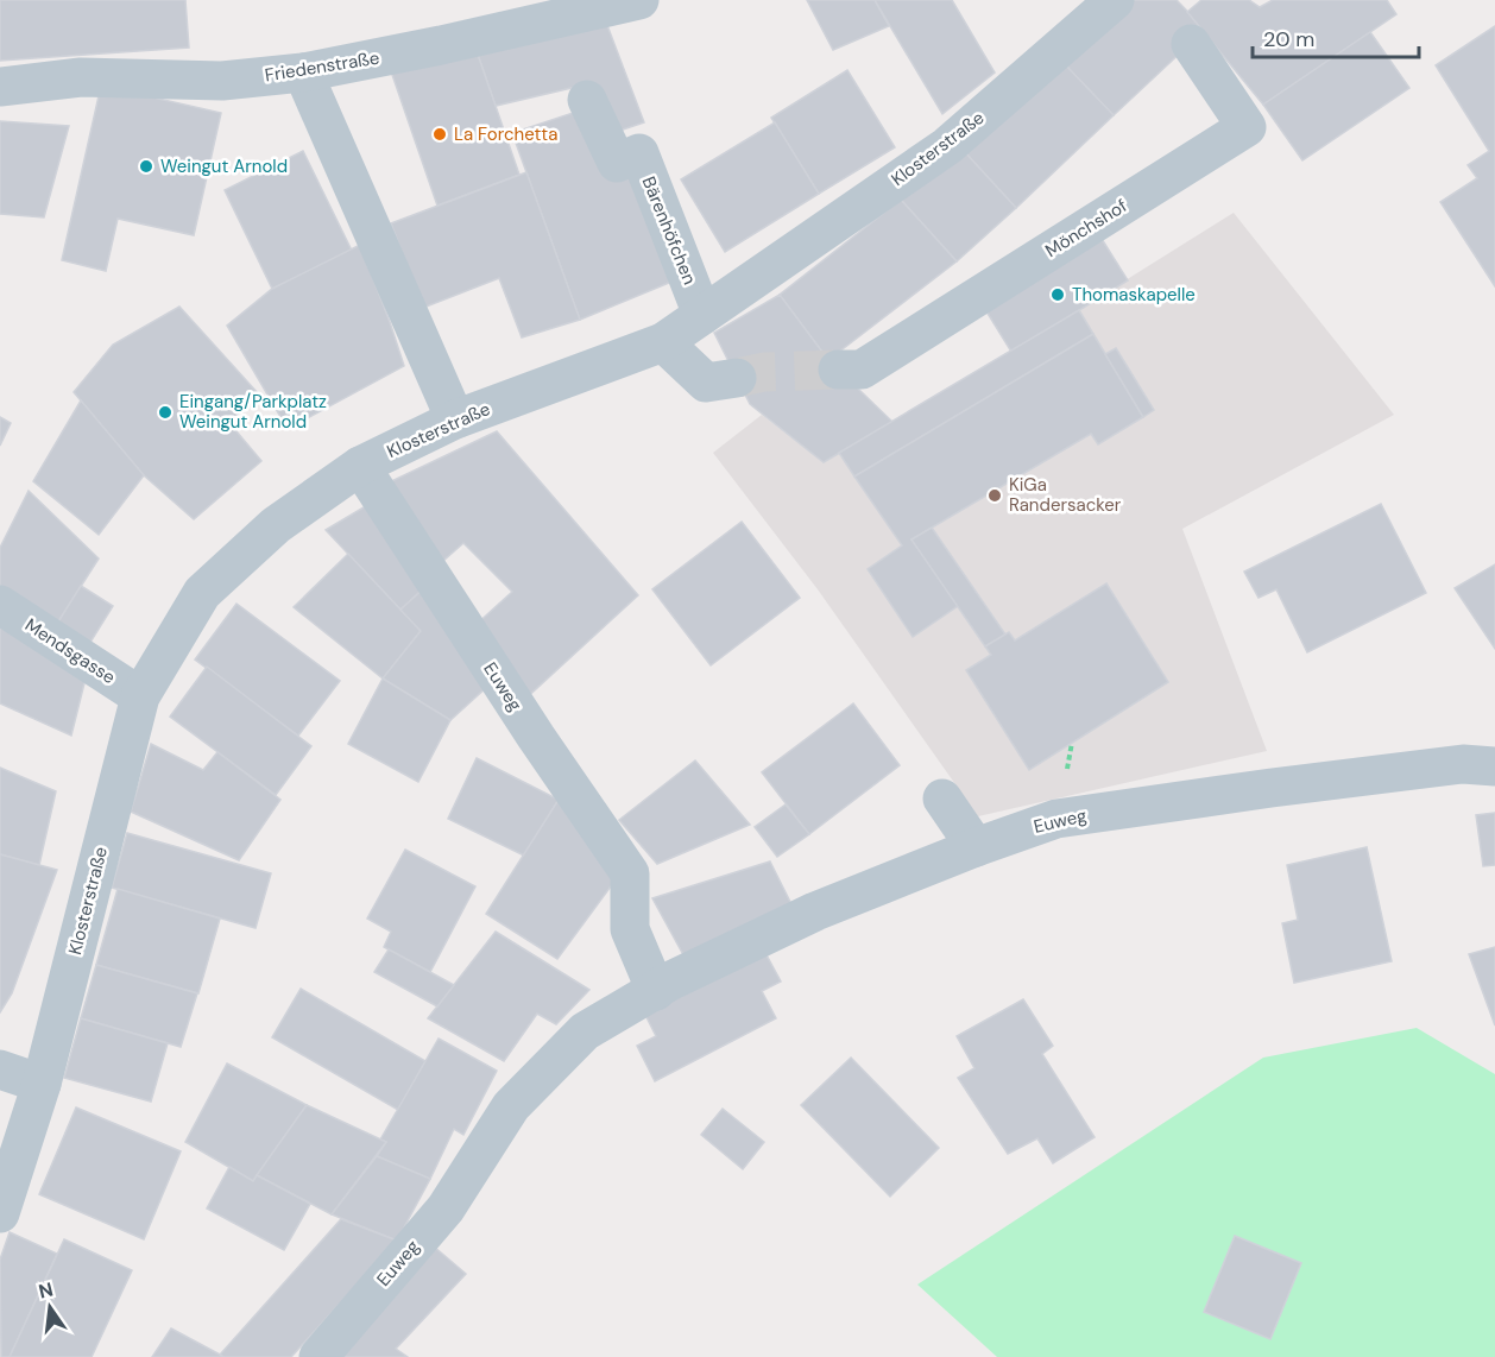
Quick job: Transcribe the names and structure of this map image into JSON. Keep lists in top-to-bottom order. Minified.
{"streets":{"street":["Friedenstraße","Klosterstraße","Mönchshof","Bärenhöfchen","Mendsgasse","Euweg"]},"crossings":[["Klosterstraße","Bärenhöfchen"],["Klosterstraße","Mendsgasse"],["Klosterstraße","Euweg"]],"places":["La Forchetta","Weingut Arnold","Thomaskapelle","Eingang/Parkplatz Weingut Arnold","KiGa Randersacker"],"scale_bar":"20 m","north":"top"}
